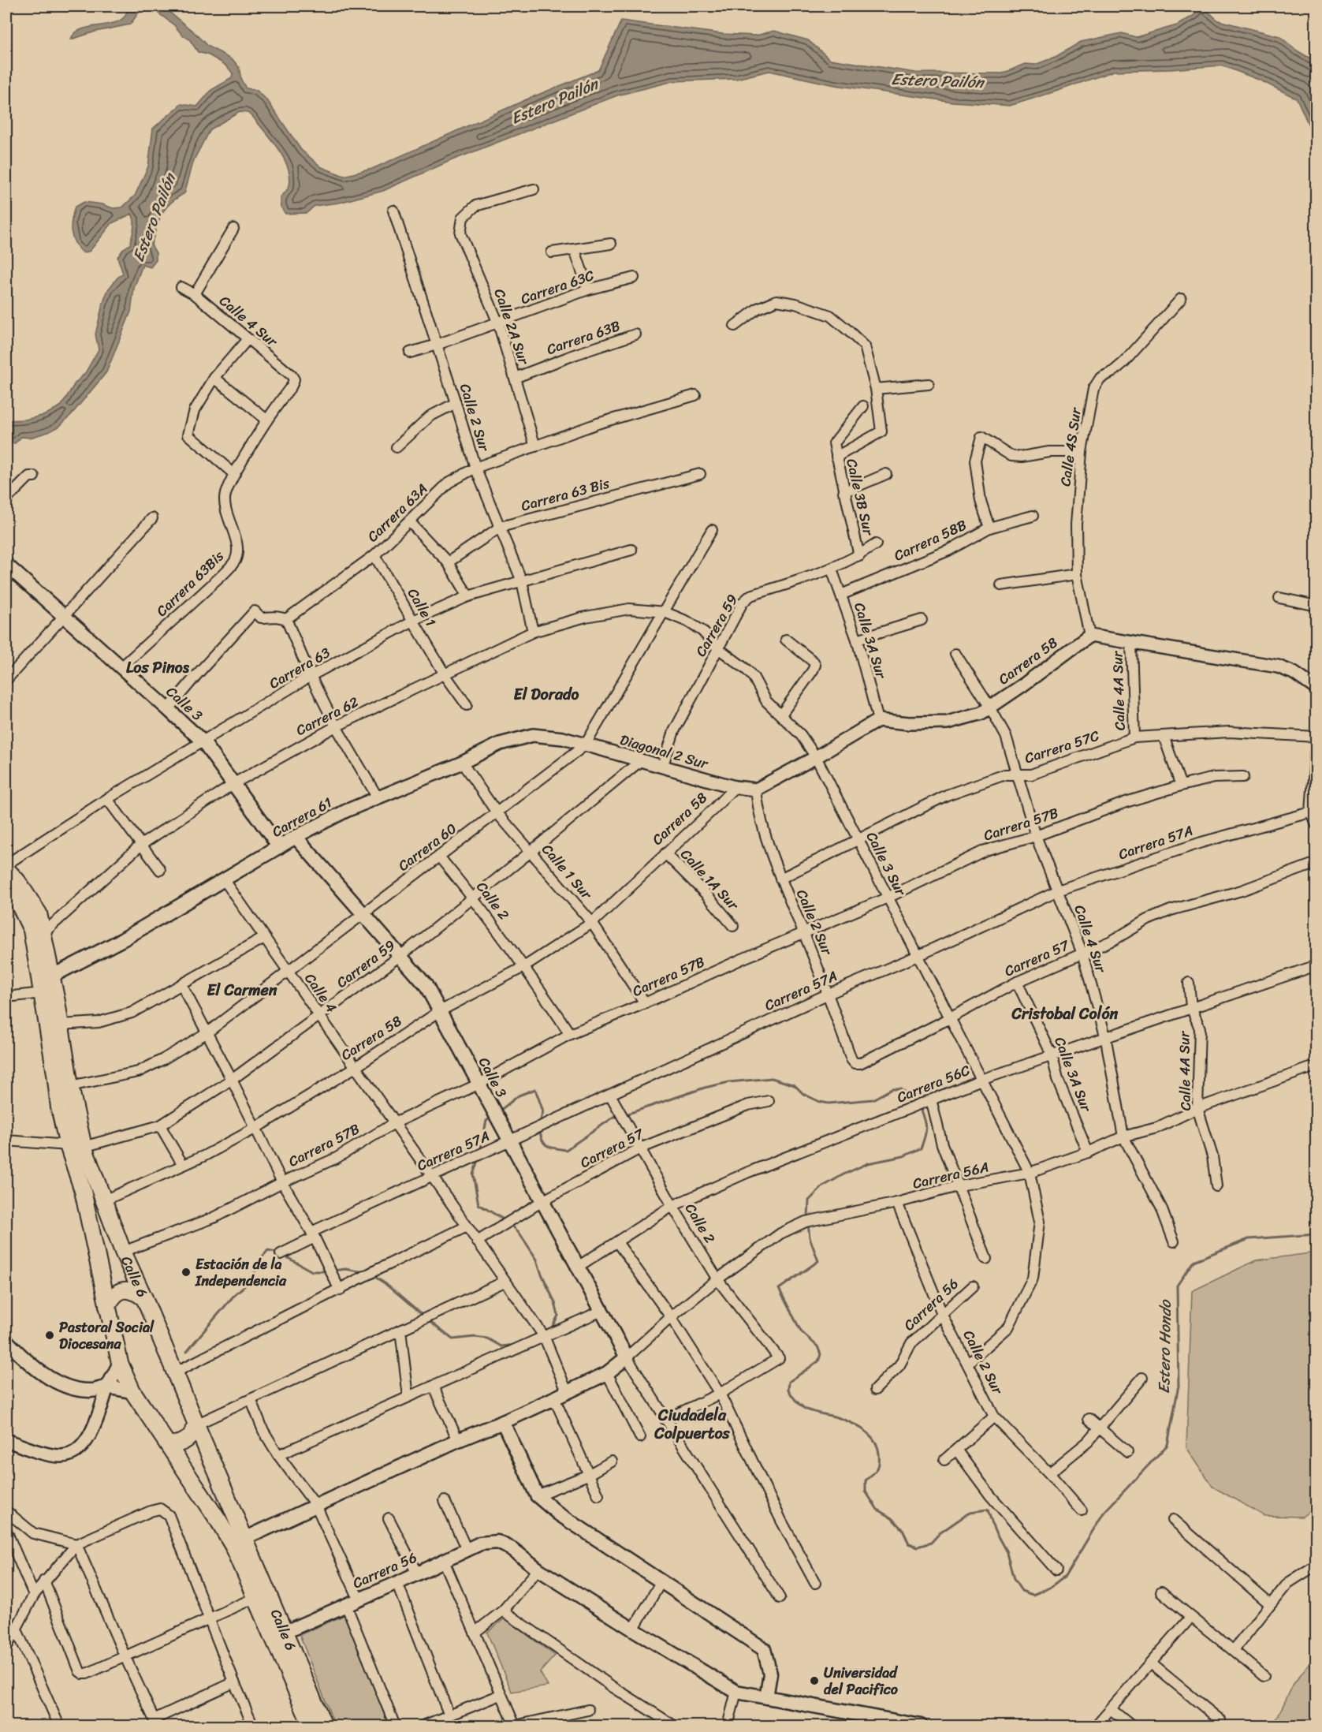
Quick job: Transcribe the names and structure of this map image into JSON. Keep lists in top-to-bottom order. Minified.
{"streets":{"highway":["Calle 6"],"main road":["Calle 3","Carrera 61","Carrera 56"],"street":["Carrera 63C","Calle 4 Sur","Calle 2A Sur","Carrera 63B","Calle 2 Sur","Calle 4S Sur","Carrera 63 Bis","Calle 3B Sur","Carrera 63A","Carrera 58B","Carrera 63Bis","Calle 1","Carrera 59","Calle 3A Sur","Carrera 58","Carrera 63","Calle 4A Sur","Carrera 62","Carrera 57C","Diagonal 2 Sur","Carrera 57B","Carrera 57A","Carrera 60","Calle 3 Sur","Calle 1 Sur","Calle 1A Sur","Calle 2","Carrera 57","Calle 4","Carrera 56C","Carrera 56A"]},"crossings":[["Carrera 63C","Calle 2A Sur"],["Carrera 63C","Calle 2 Sur"],["Calle 4 Sur","Carrera 63Bis"],["Calle 4 Sur","Carrera 58"],["Calle 4 Sur","Carrera 57C"],["Calle 4 Sur","Carrera 57B"],["Calle 4 Sur","Carrera 57A"],["Calle 4 Sur","Carrera 57"],["Calle 4 Sur","Carrera 56C"],["Calle 4 Sur","Carrera 56A"],["Calle 2A Sur","Carrera 63B"],["Calle 2A Sur","Carrera 63A"],["Calle 2 Sur","Carrera 63 Bis"],["Calle 2 Sur","Carrera 63A"],["Calle 2 Sur","Carrera 63"],["Calle 2 Sur","Carrera 62"],["Calle 2 Sur","Carrera 57C"],["Calle 2 Sur","Carrera 57B"],["Calle 2 Sur","Carrera 57A"],["Calle 2 Sur","Calle 3 Sur"],["Calle 2 Sur","Carrera 57"],["Calle 2 Sur","Carrera 56A"],["Calle 2 Sur","Carrera 56"],["Calle 4S Sur","Carrera 58"],["Calle 3B Sur","Carrera 59"],["Carrera 63A","Calle 1"],["Carrera 58B","Calle 3A Sur"],["Carrera 63Bis","Calle 3"],["Calle 1","Carrera 63"],["Calle 1","Carrera 62"],["Carrera 59","Calle 3A Sur"],["Carrera 59","Calle 3"],["Carrera 59","Diagonal 2 Sur"],["Carrera 59","Calle 3 Sur"],["Carrera 59","Calle 1 Sur"],["Carrera 59","Calle 2"],["Carrera 59","Calle 4"],["Carrera 59","Calle 6"],["Calle 3A Sur","Carrera 58"],["Calle 3A Sur","Carrera 57"],["Calle 3A Sur","Carrera 56C"],["Calle 3A Sur","Carrera 56A"],["Carrera 58","Calle 3"],["Carrera 58","Diagonal 2 Sur"],["Carrera 58","Calle 1 Sur"],["Carrera 58","Calle 1A Sur"],["Carrera 58","Calle 2"],["Carrera 58","Calle 4"],["Carrera 58","Calle 6"],["Carrera 63","Calle 3"],["Calle 4A Sur","Carrera 57C"],["Calle 4A Sur","Carrera 56C"],["Calle 4A Sur","Carrera 56A"],["Calle 3","Carrera 62"],["Calle 3","Carrera 61"],["Calle 3","Carrera 57B"],["Calle 3","Carrera 57A"],["Calle 3","Carrera 60"],["Calle 3","Carrera 57"],["Calle 3","Carrera 56C"],["Calle 3","Carrera 56A"],["Carrera 62","Carrera 60"],["Carrera 62","Calle 3 Sur"],["Carrera 62","Calle 6"],["Carrera 57C","Calle 3 Sur"],["Diagonal 2 Sur","Carrera 61"],["Diagonal 2 Sur","Carrera 60"],["Carrera 61","Carrera 60"],["Carrera 61","Calle 1 Sur"],["Carrera 61","Calle 4"],["Carrera 61","Calle 6"],["Carrera 57B","Calle 3 Sur"],["Carrera 57B","Calle 1 Sur"],["Carrera 57B","Calle 2"],["Carrera 57B","Calle 4"],["Carrera 57B","Calle 6"],["Carrera 57A","Calle 3 Sur"],["Carrera 57A","Calle 2"],["Carrera 57A","Calle 4"],["Carrera 60","Calle 3 Sur"],["Carrera 60","Calle 1 Sur"],["Carrera 60","Calle 2"],["Carrera 60","Calle 4"],["Carrera 60","Calle 6"],["Calle 3 Sur","Carrera 57"],["Calle 3 Sur","Carrera 56C"],["Calle 3 Sur","Carrera 56A"],["Calle 2","Carrera 57"],["Calle 2","Carrera 56C"],["Calle 2","Carrera 56A"],["Carrera 57","Calle 4"],["Calle 6","Carrera 56"]],"districts":["Los Pinos","El Dorado","El Carmen","Cristobal Colón","Ciudadela Colpuertos"],"water":["Estero Pailón","Estero Hondo"],"places":["Estación de la Independencia","Pastoral Social Diocesana","Universidad del Pacifico"]}
